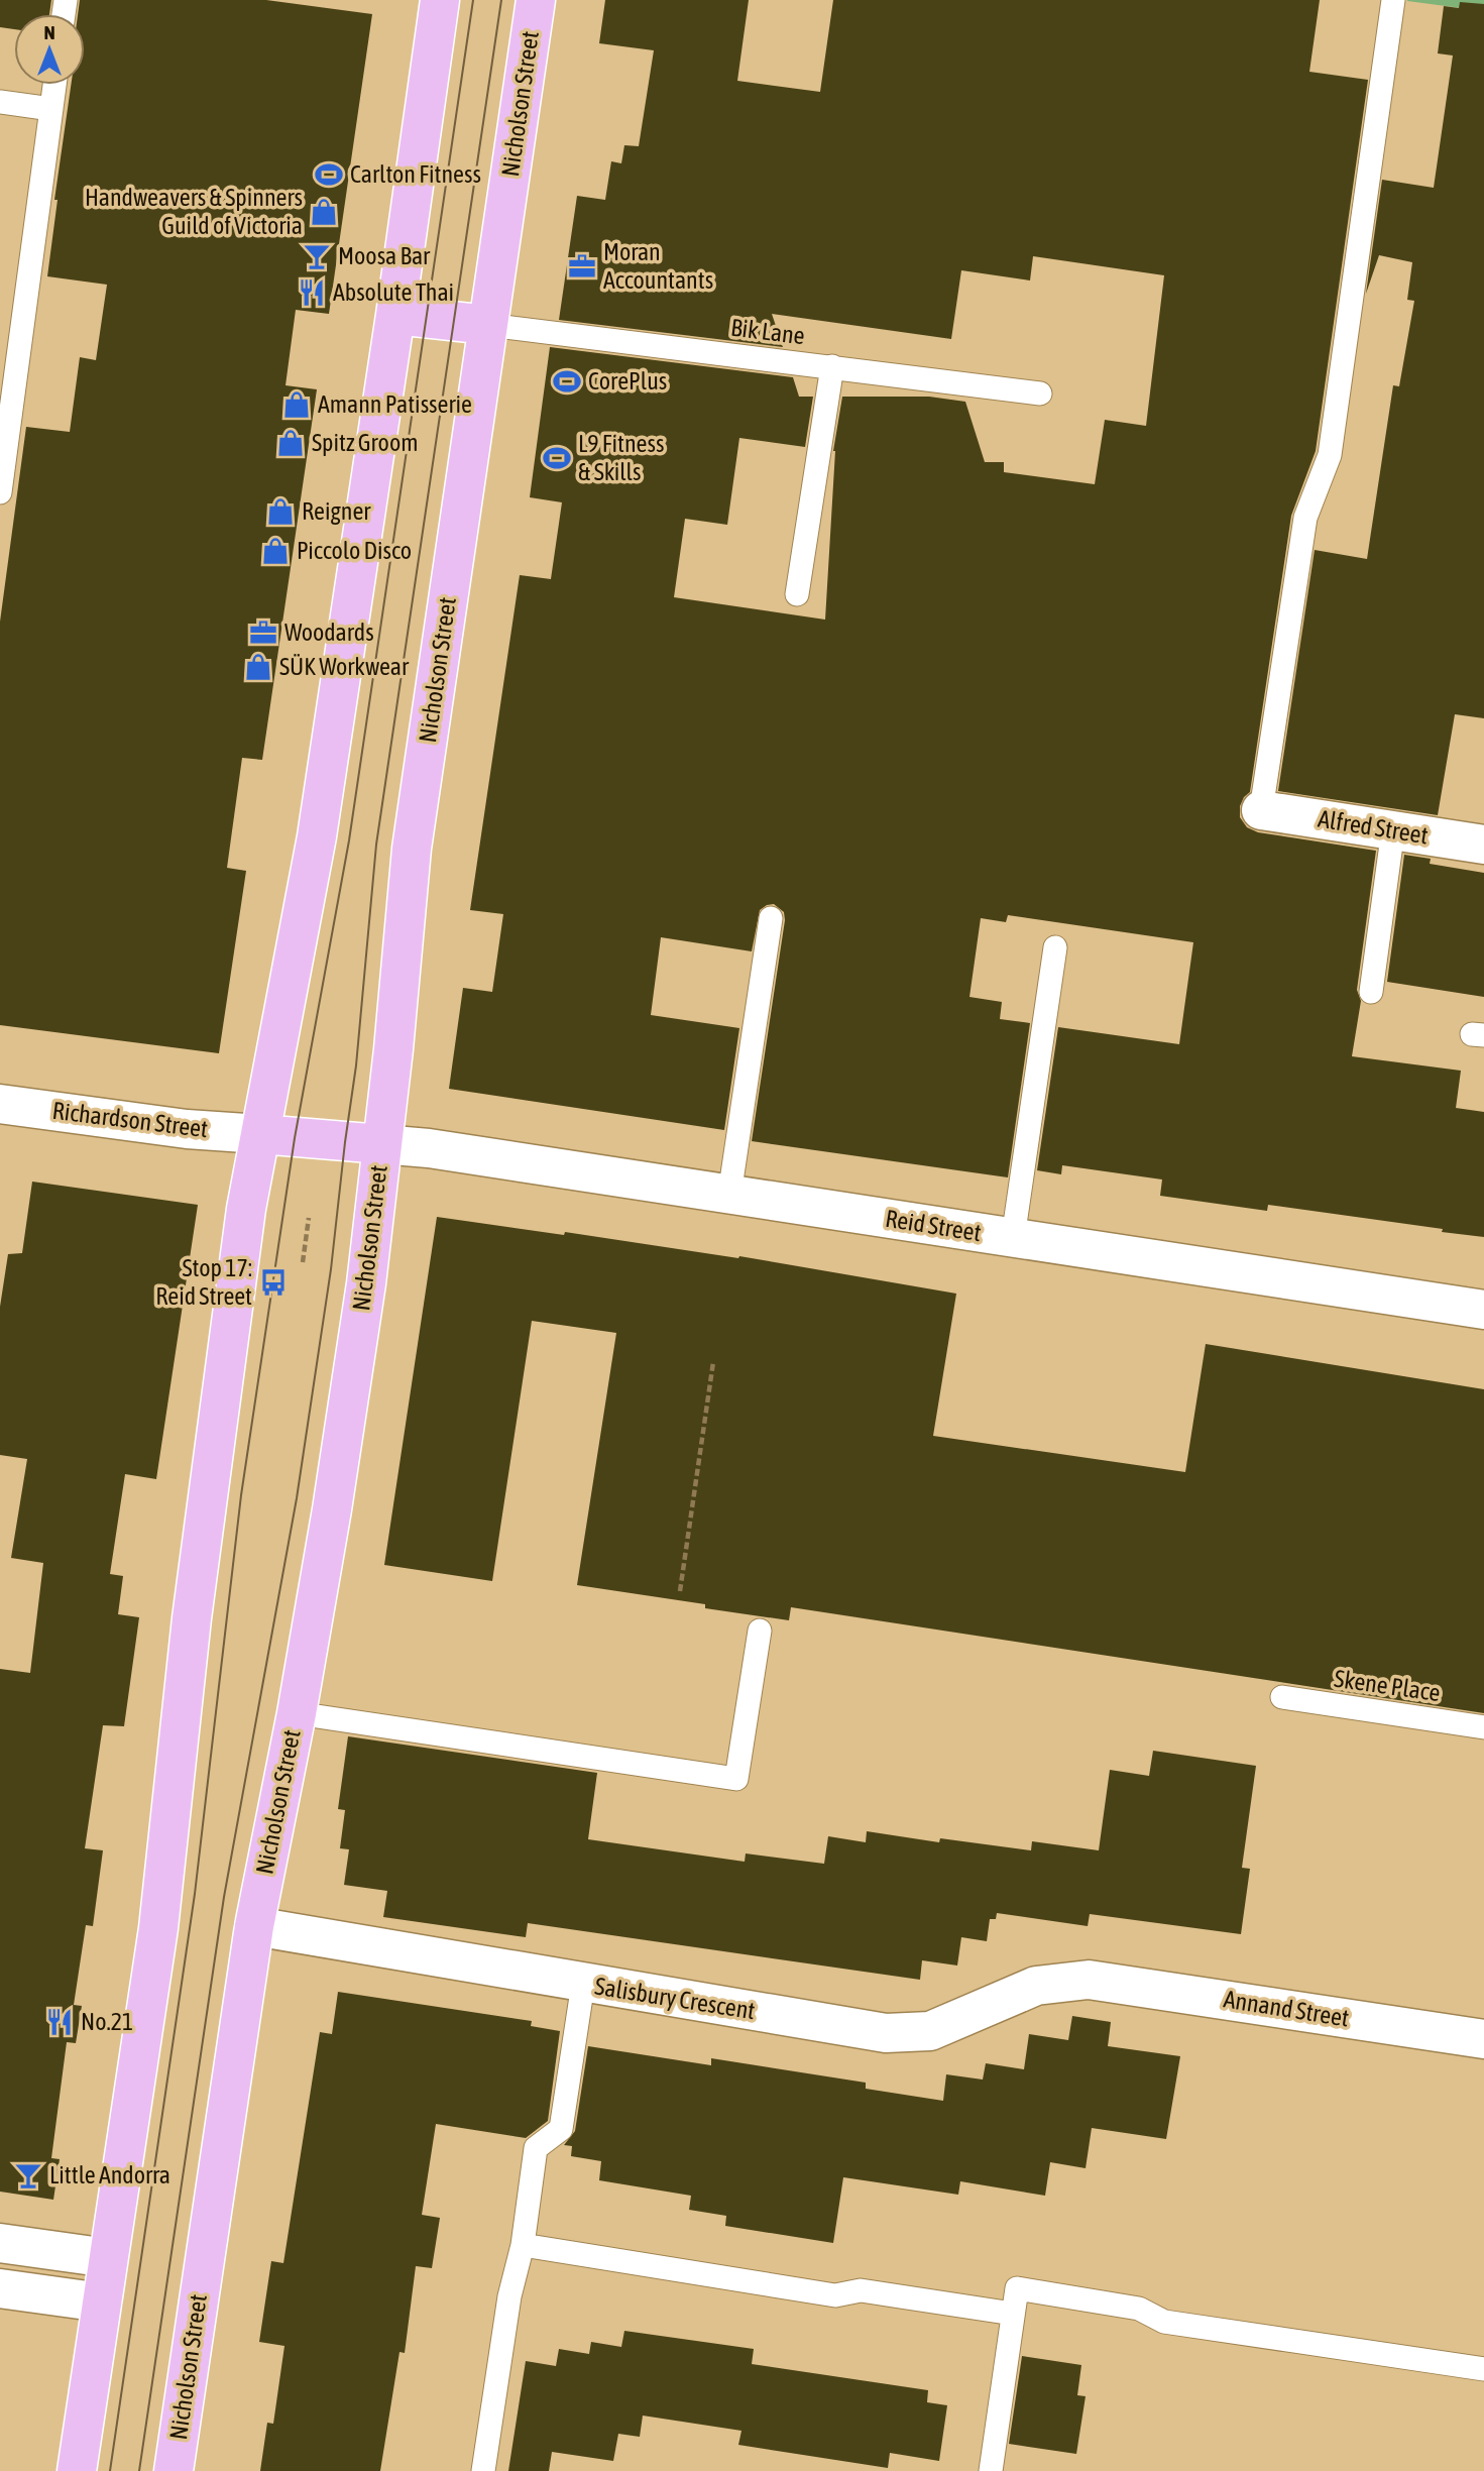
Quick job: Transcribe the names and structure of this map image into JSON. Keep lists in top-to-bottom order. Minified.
{"streets":{"main road":["Nicholson Street"],"street":["Alfred Street","Richardson Street","Reid Street","Salisbury Crescent","Annand Street"],"lane":["Bik Lane","Skene Place"]},"crossings":[["Nicholson Street","Bik Lane"],["Nicholson Street","Reid Street"],["Nicholson Street","Salisbury Crescent"],["Salisbury Crescent","Annand Street"]],"places":{"sports":["Carlton Fitness","CorePlus","L9 Fitness & Skills"],"shop":["Handweavers & Spinners Guild of Victoria","Amann Patisserie","Spitz Groom","Reigner","Piccolo Disco","SÜK Workwear"],"bar":["Moosa Bar","Little Andorra"],"office":["Moran Accountants","Woodards"],"restaurant":["Absolute Thai","No.21"],"bus stop":["Stop 17: Reid Street"]},"north":"top"}
